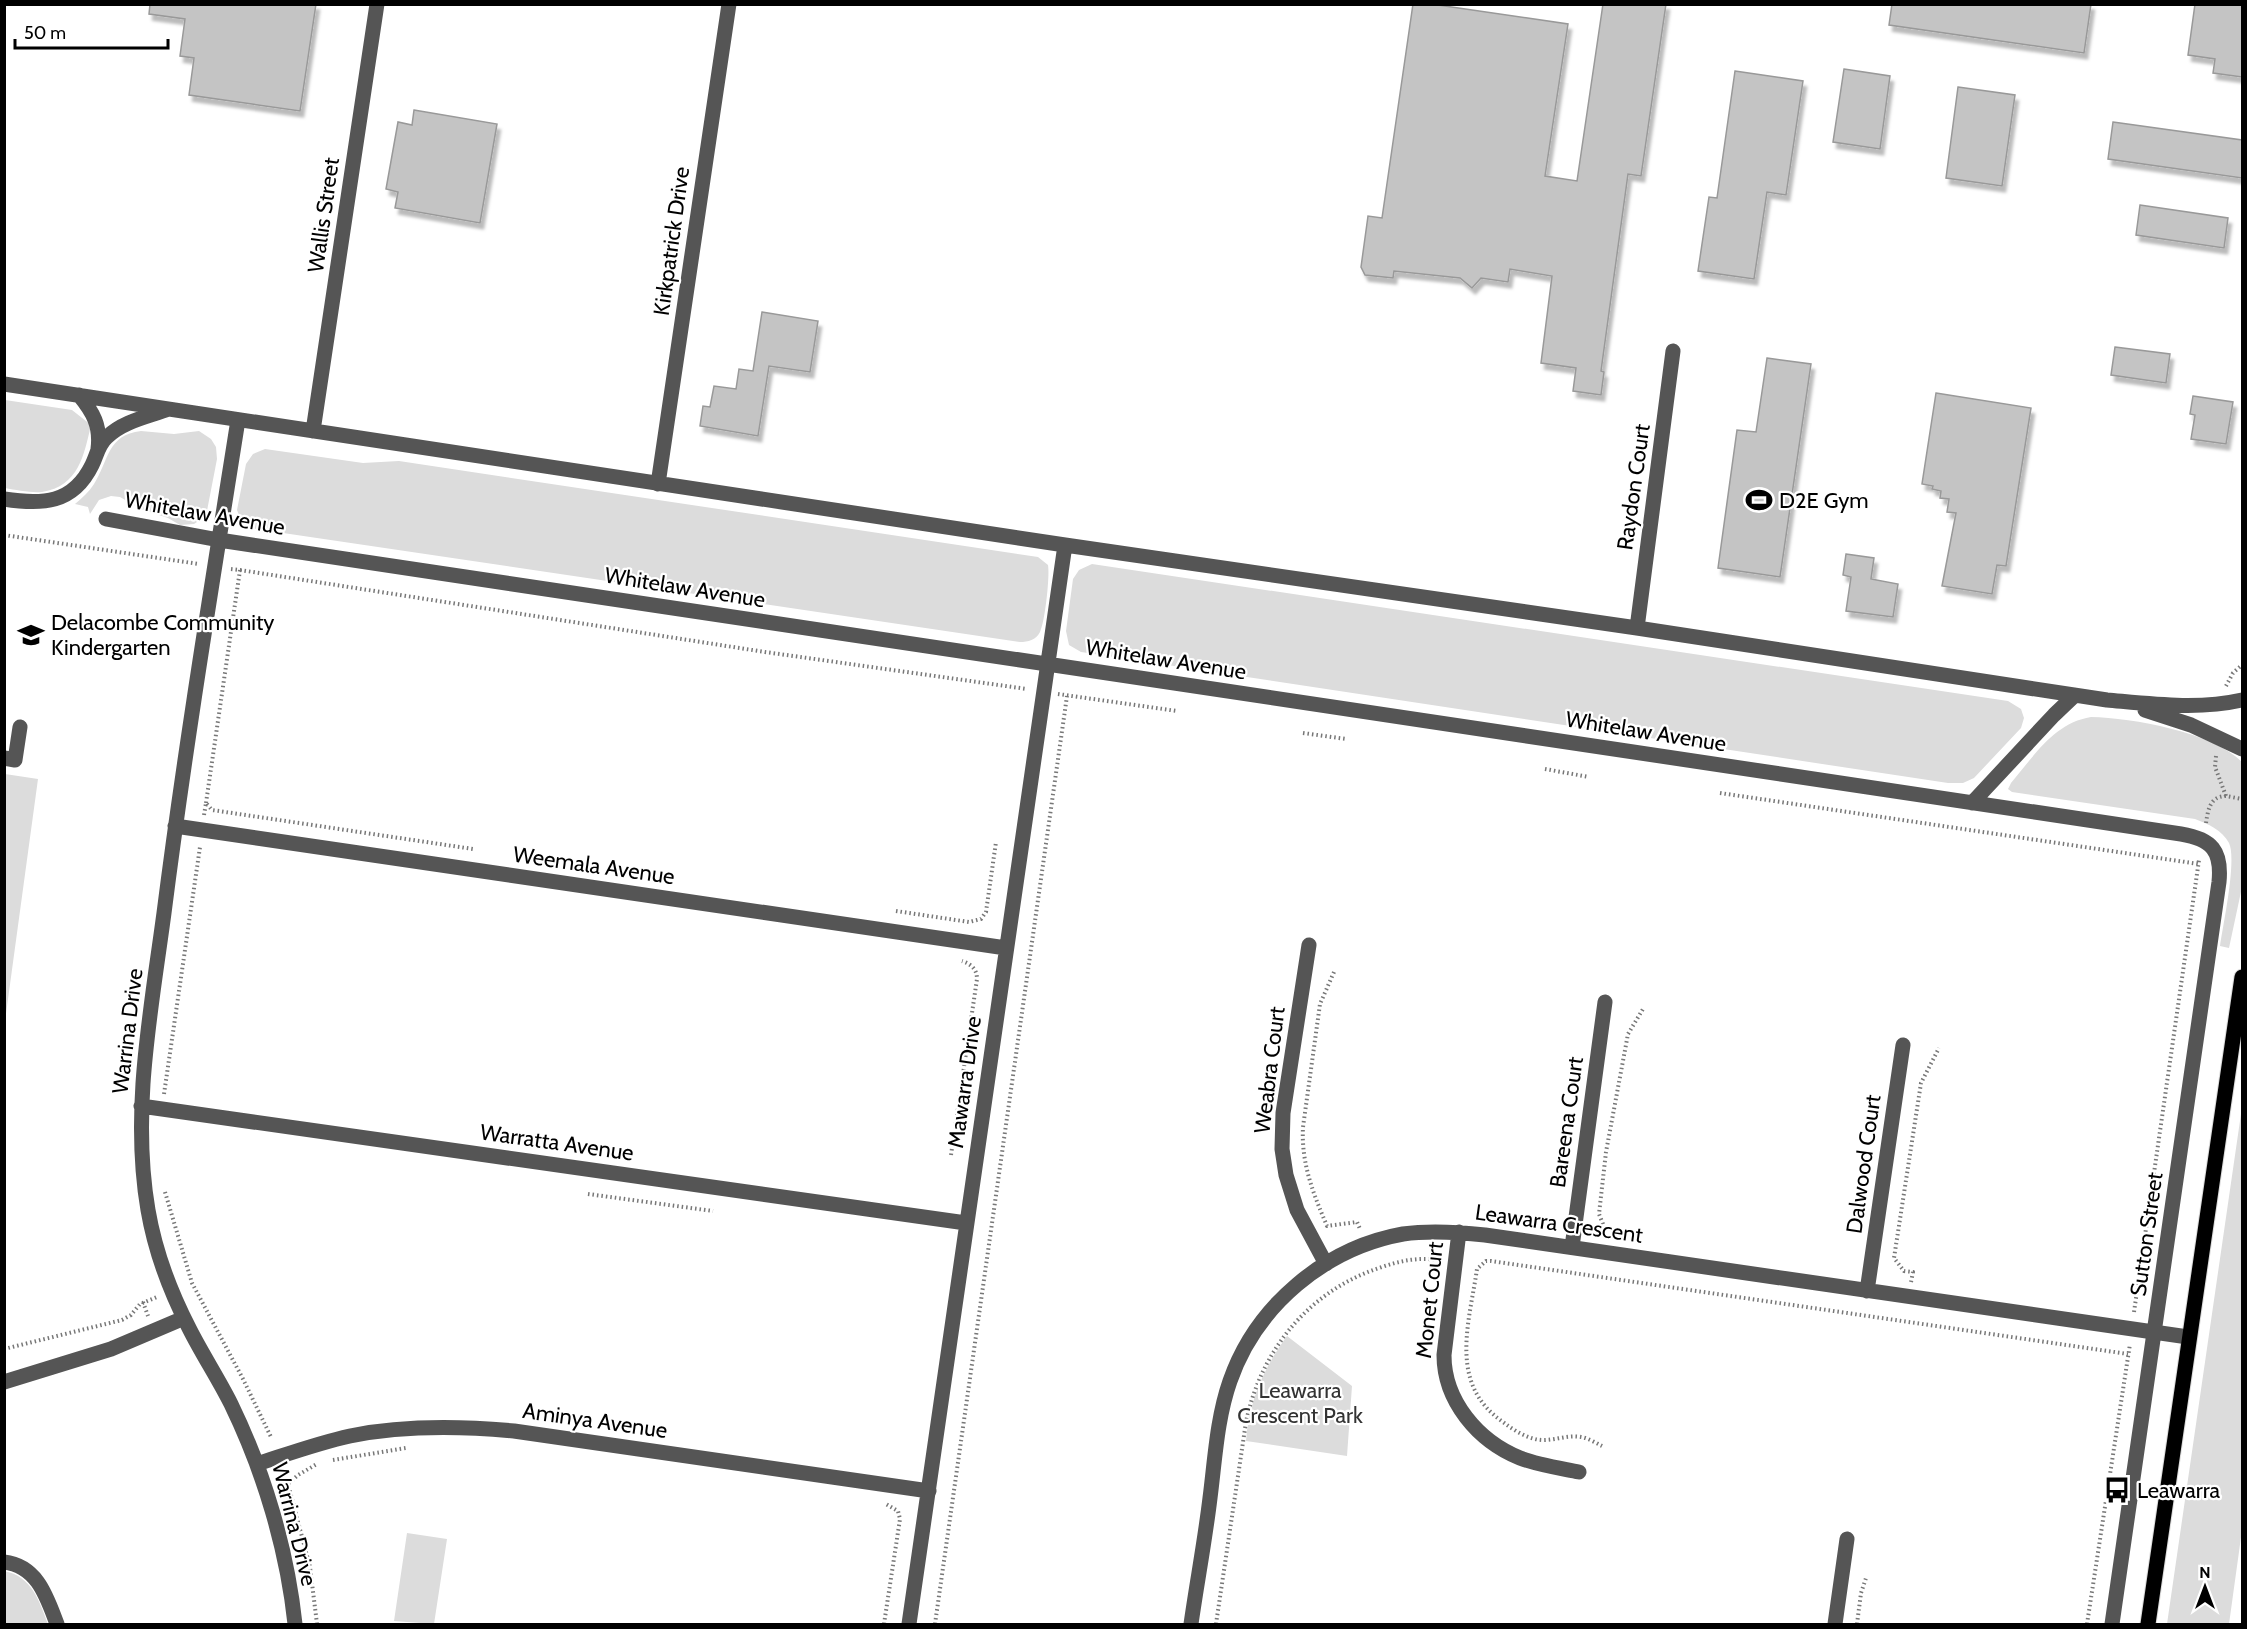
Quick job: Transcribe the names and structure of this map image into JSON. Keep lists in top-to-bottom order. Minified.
{"streets":{"street":["Wallis Street","Kirkpatrick Drive","Raydon Court","Whitelaw Avenue","Weemala Avenue","Warrina Drive","Weabra Court","Mawarra Drive","Bareena Court","Warratta Avenue","Dalwood Court","Leawarra Crescent","Sutton Street","Monet Court","Aminya Avenue"]},"crossings":[["Whitelaw Avenue","Warrina Drive"],["Whitelaw Avenue","Mawarra Drive"],["Whitelaw Avenue","Sutton Street"],["Weemala Avenue","Warrina Drive"],["Weemala Avenue","Mawarra Drive"],["Warrina Drive","Warratta Avenue"],["Warrina Drive","Aminya Avenue"],["Weabra Court","Leawarra Crescent"],["Mawarra Drive","Warratta Avenue"],["Mawarra Drive","Aminya Avenue"],["Bareena Court","Leawarra Crescent"],["Dalwood Court","Leawarra Crescent"],["Leawarra Crescent","Sutton Street"],["Leawarra Crescent","Monet Court"]],"parks":["Leawarra Crescent Park"],"places":{"sports":["D2E Gym"],"school or university":["Delacombe Community Kindergarten"],"bus stop":["Leawarra"]},"scale_bar":"50 m","north":"top"}
